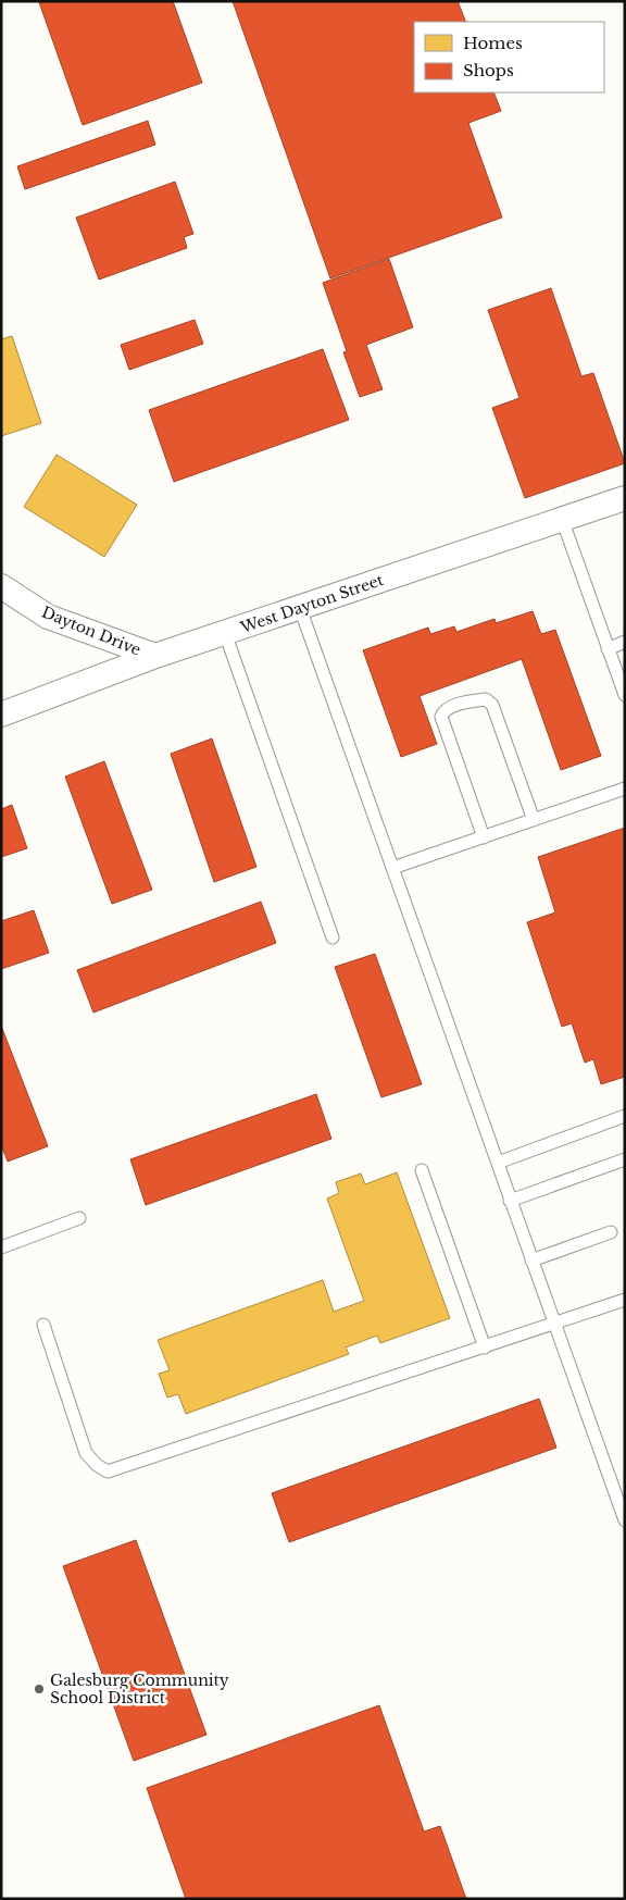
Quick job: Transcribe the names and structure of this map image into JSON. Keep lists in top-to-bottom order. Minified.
{"streets":{"street":["West Dayton Street","Dayton Drive"]},"crossings":[["West Dayton Street","Dayton Drive"]],"places":["Galesburg Community School District"],"legend":["Homes","Shops"]}
